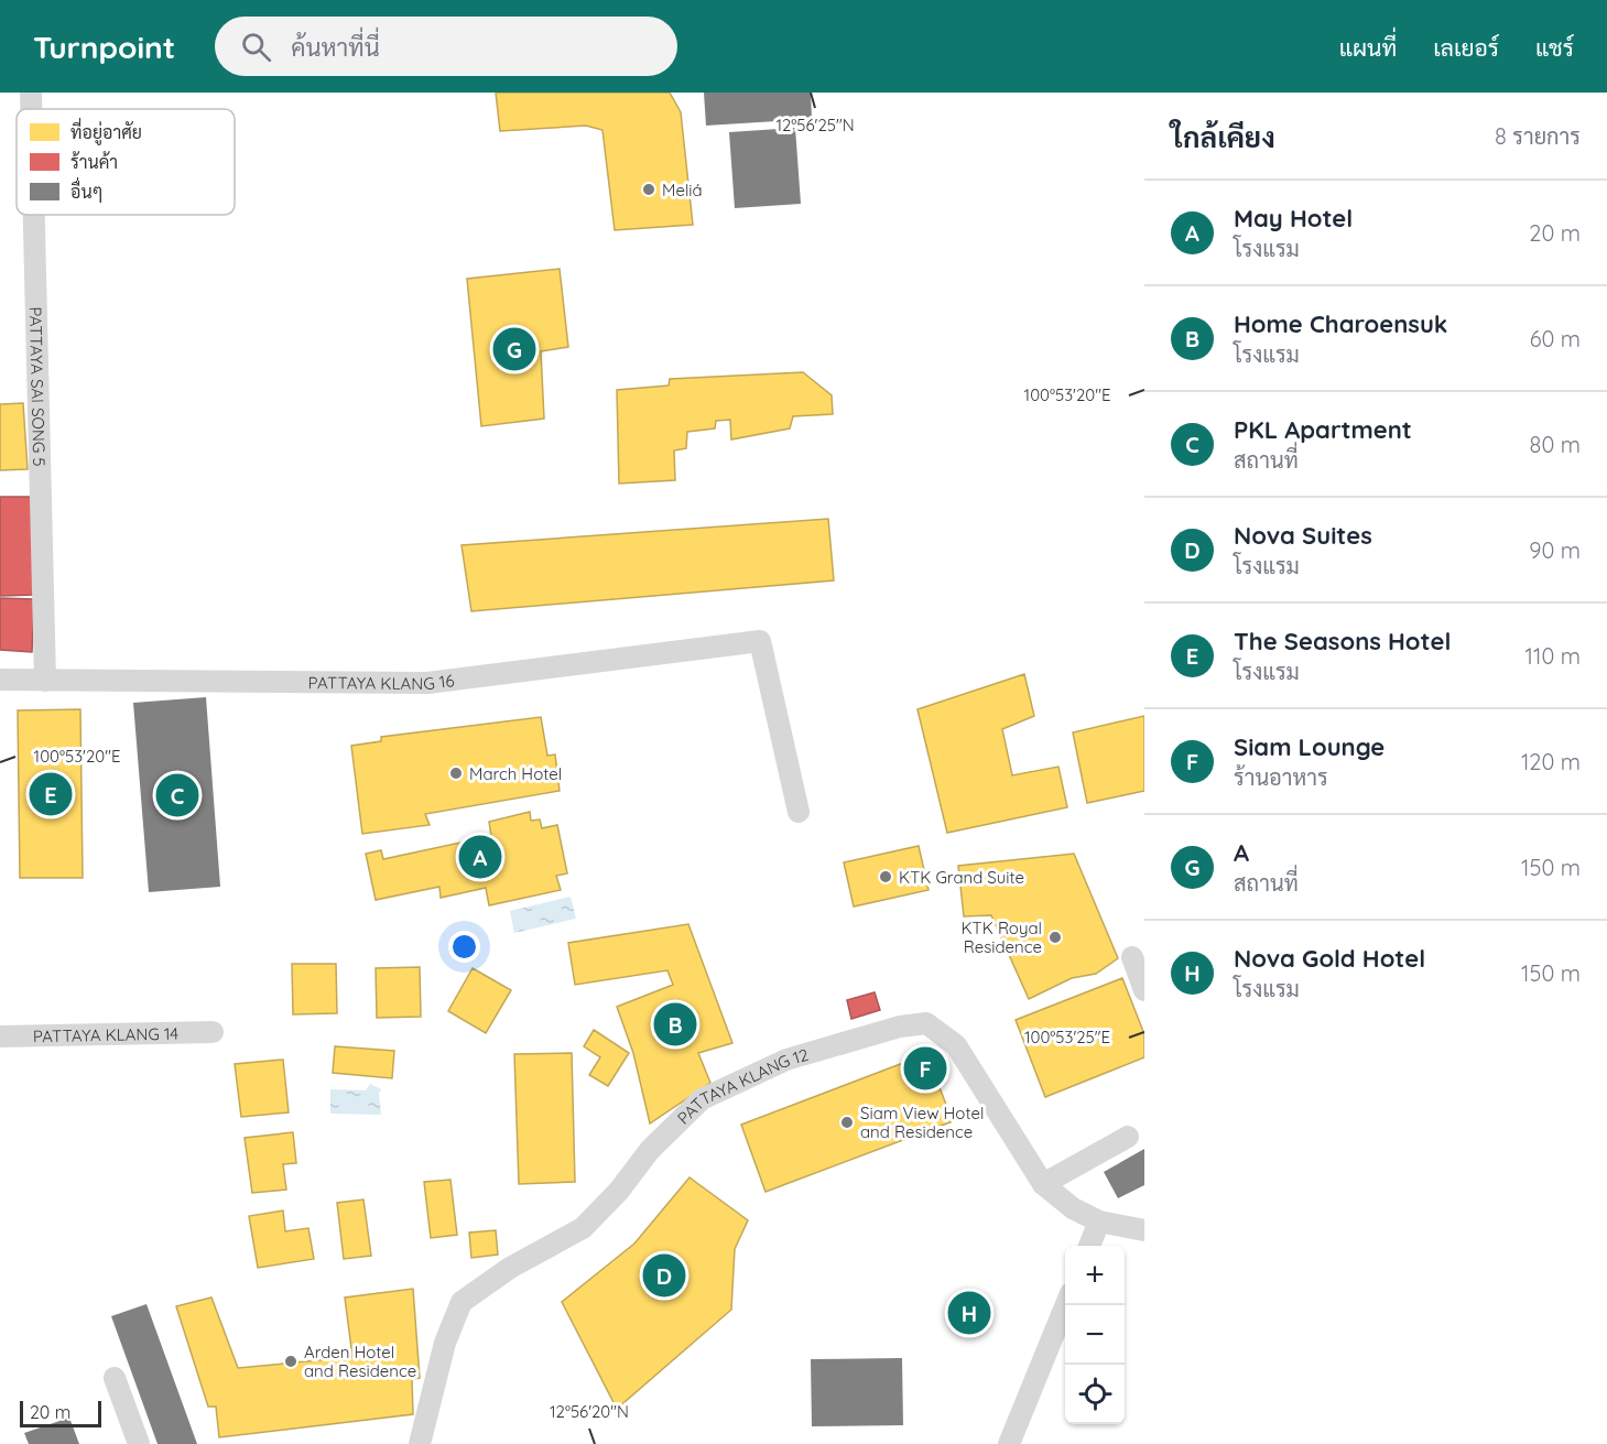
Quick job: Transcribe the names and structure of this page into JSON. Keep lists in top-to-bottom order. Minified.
{"streets":{"street":["PATTAYA SAI SONG 5","PATTAYA KLANG 16","PATTAYA KLANG 14","PATTAYA KLANG 12"]},"crossings":[["PATTAYA SAI SONG 5","PATTAYA KLANG 16"]],"places":["Meliá","March Hotel","KTK Grand Suite","KTK Royal Residence","Siam View Hotel and Residence","Arden Hotel and Residence"],"legend":["ที่อยู่อาศัย","ร้านค้า","อื่นๆ"],"scale_bar":"20 m","page":{"header":"Turnpoint","search":"ค้นหาที่นี่","nav":["แผนที่","เลเยอร์","แชร์"],"heading":["ใกล้เคียง","8 รายการ"],"list":[{"mark":"A","name":"May Hotel","note":"โรงแรม","value":"20 m"},{"mark":"B","name":"Home Charoensuk","note":"โรงแรม","value":"60 m"},{"mark":"C","name":"PKL Apartment","note":"สถานที่","value":"80 m"},{"mark":"D","name":"Nova Suites","note":"โรงแรม","value":"90 m"},{"mark":"E","name":"The Seasons Hotel","note":"โรงแรม","value":"110 m"},{"mark":"F","name":"Siam Lounge","note":"ร้านอาหาร","value":"120 m"},{"mark":"G","name":"A","note":"สถานที่","value":"150 m"},{"mark":"H","name":"Nova Gold Hotel","note":"โรงแรม","value":"150 m"}],"pins":["G","E","C","A","B","F","D","H"],"map_buttons":["+","−"],"scale":"20 m"},"coordinates":["12°56'25\"N","100°53'20\"E","100°53'25\"E","12°56'20\"N"]}
